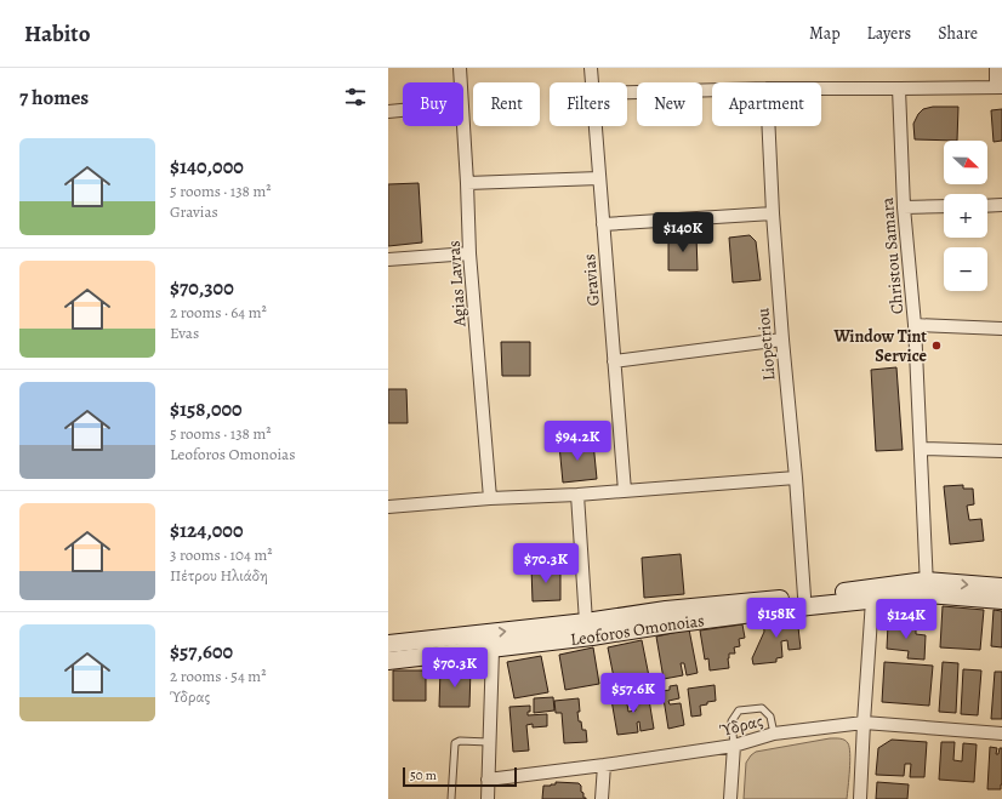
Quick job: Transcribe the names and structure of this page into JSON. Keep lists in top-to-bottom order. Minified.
{"streets":{"main road":["Leoforos Omonoias"],"street":["Christou Samara","Gravias","Agias Lavras","Liopetriou","Ύδρας"]},"crossings":[["Christou Samara","Leoforos Omonoias"],["Liopetriou","Leoforos Omonoias"]],"places":["Window Tint Service"],"scale_bar":"50 m","north":"right","page":{"header":"Habito","nav":["Map","Layers","Share"],"heading":"7 homes","chip":["Buy","Rent","Filters","New","Apartment"],"list":[{"name":"$140,000","note":"5 rooms · 138 m² · Gravias"},{"name":"$70,300","note":"2 rooms · 64 m² · Evas"},{"name":"$158,000","note":"5 rooms · 138 m² · Leoforos Omonoias"},{"name":"$124,000","note":"3 rooms · 104 m² · Πέτρου Ηλιάδη"},{"name":"$57,600","note":"2 rooms · 54 m² · Ύδρας"}],"map_buttons":["+","−"],"price":["$140K","$94.2K","$70.3K","$158K","$124K","$70.3K","$57.6K"],"scale":"50 m"}}
